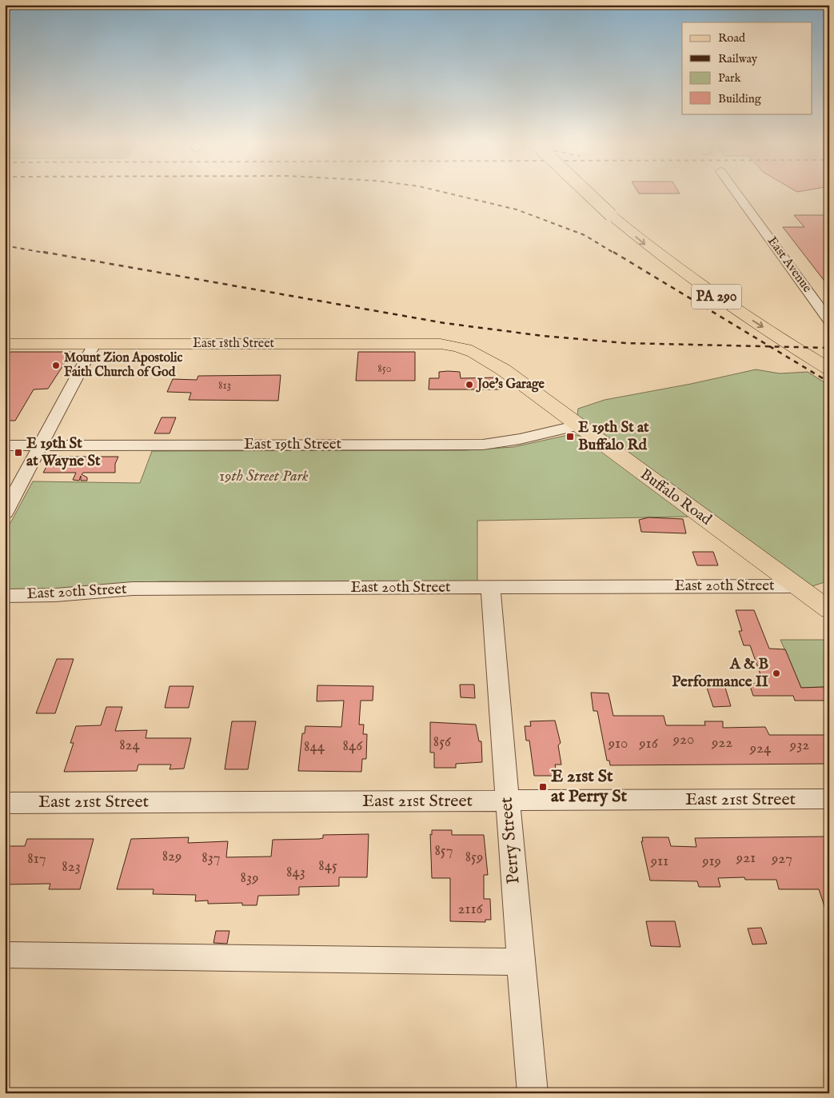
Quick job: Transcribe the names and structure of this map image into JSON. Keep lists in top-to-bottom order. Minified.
{"streets":{"main road":["PA 290","East 18th Street","Buffalo Road"],"street":["East Avenue","East 19th Street","East 20th Street","East 21st Street","Perry Street"]},"crossings":[["East 18th Street","Buffalo Road"],["East 19th Street","Buffalo Road"],["Buffalo Road","East 20th Street"],["East 20th Street","Perry Street"],["East 21st Street","Perry Street"]],"parks":["19th Street Park"],"places":{"other":["Mount Zion Apostolic Faith Church of God","Joe's Garage","A & B Performance II"],"transit":["E 19th St at Buffalo Rd","E 19th St at Wayne St","E 21st St at Perry St"]},"house_numbers":["850","813","920","856","922","910","916","824","932","846","844","924","857","829","859","837","921","817","927","911","919","845","823","843","839","2116"],"legend":["Road","Railway","Park","Building"]}
